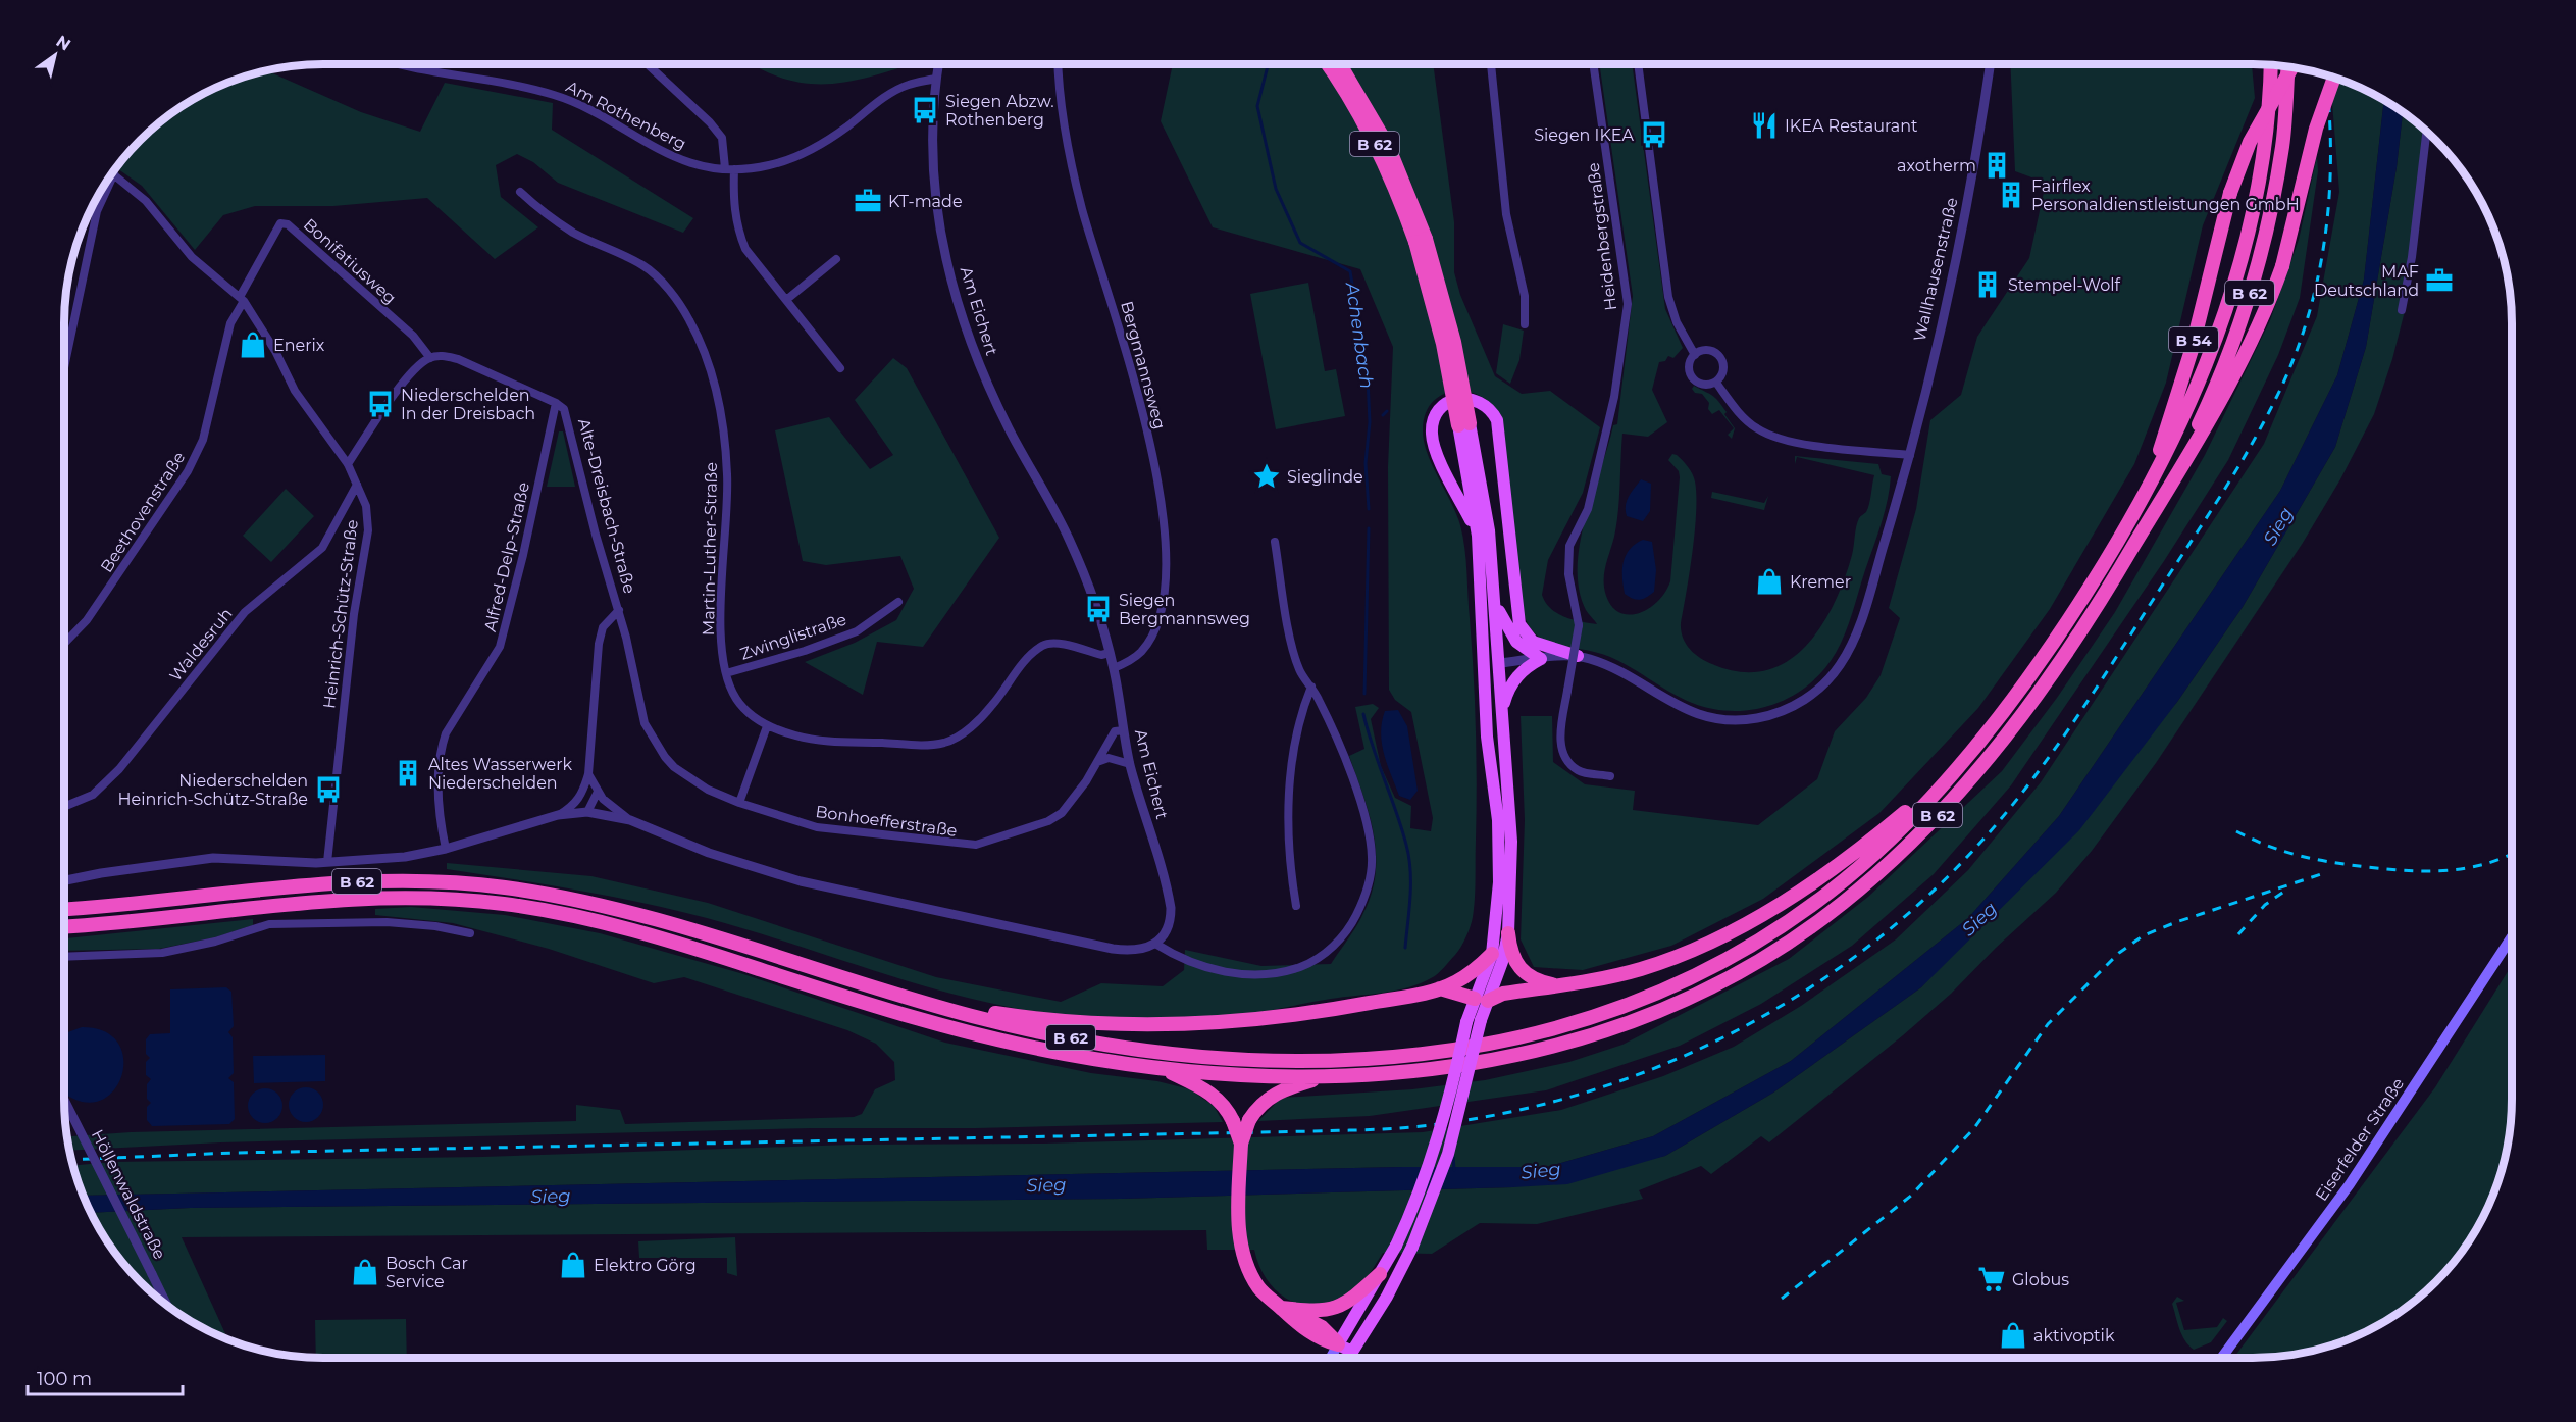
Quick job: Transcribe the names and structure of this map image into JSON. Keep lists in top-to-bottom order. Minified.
{"streets":{"highway":["B 62","B 54"],"main road":["Eiserfelder Straße"],"street":["Am Rothenberg","Heidenbergstraße","Bonifatiusweg","Wallhausenstraße","Am Eichert","Bergmannsweg","Alte-Dreisbach-Straße","Beethovenstraße","Martin-Luther-Straße","Alfred-Delp-Straße","Heinrich-Schütz-Straße","Zwinglistraße","Waldesruh","Bonhoefferstraße","Höllenwaldstraße"]},"crossings":[["Am Rothenberg","Am Eichert"],["B 62","Wallhausenstraße"],["B 62","B 54"],["Bonifatiusweg","Beethovenstraße"],["Bonifatiusweg","Heinrich-Schütz-Straße"],["Am Eichert","Bergmannsweg"],["Am Eichert","Martin-Luther-Straße"],["Am Eichert","Bonhoefferstraße"],["Alte-Dreisbach-Straße","Alfred-Delp-Straße"],["Alte-Dreisbach-Straße","Bonhoefferstraße"],["Beethovenstraße","Heinrich-Schütz-Straße"],["Martin-Luther-Straße","Zwinglistraße"],["Heinrich-Schütz-Straße","Waldesruh"]],"water":["Achenbach","Sieg"],"places":{"bus stop":["Siegen Abzw. Rothenberg","Siegen IKEA","Niederschelden In der Dreisbach","Siegen Bergmannsweg","Niederschelden Heinrich-Schütz-Straße"],"restaurant":["IKEA Restaurant"],"building":["axotherm","Fairflex Personaldienstleistungen GmbH","Stempel-Wolf","Altes Wasserwerk Niederschelden"],"office":["KT-made","MAF Deutschland"],"shop":["Enerix","Kremer","Elektro Görg","Bosch Car Service","aktivoptik"],"place":["Sieglinde"],"supermarket":["Globus"]},"scale_bar":"100 m","north":"top right"}
